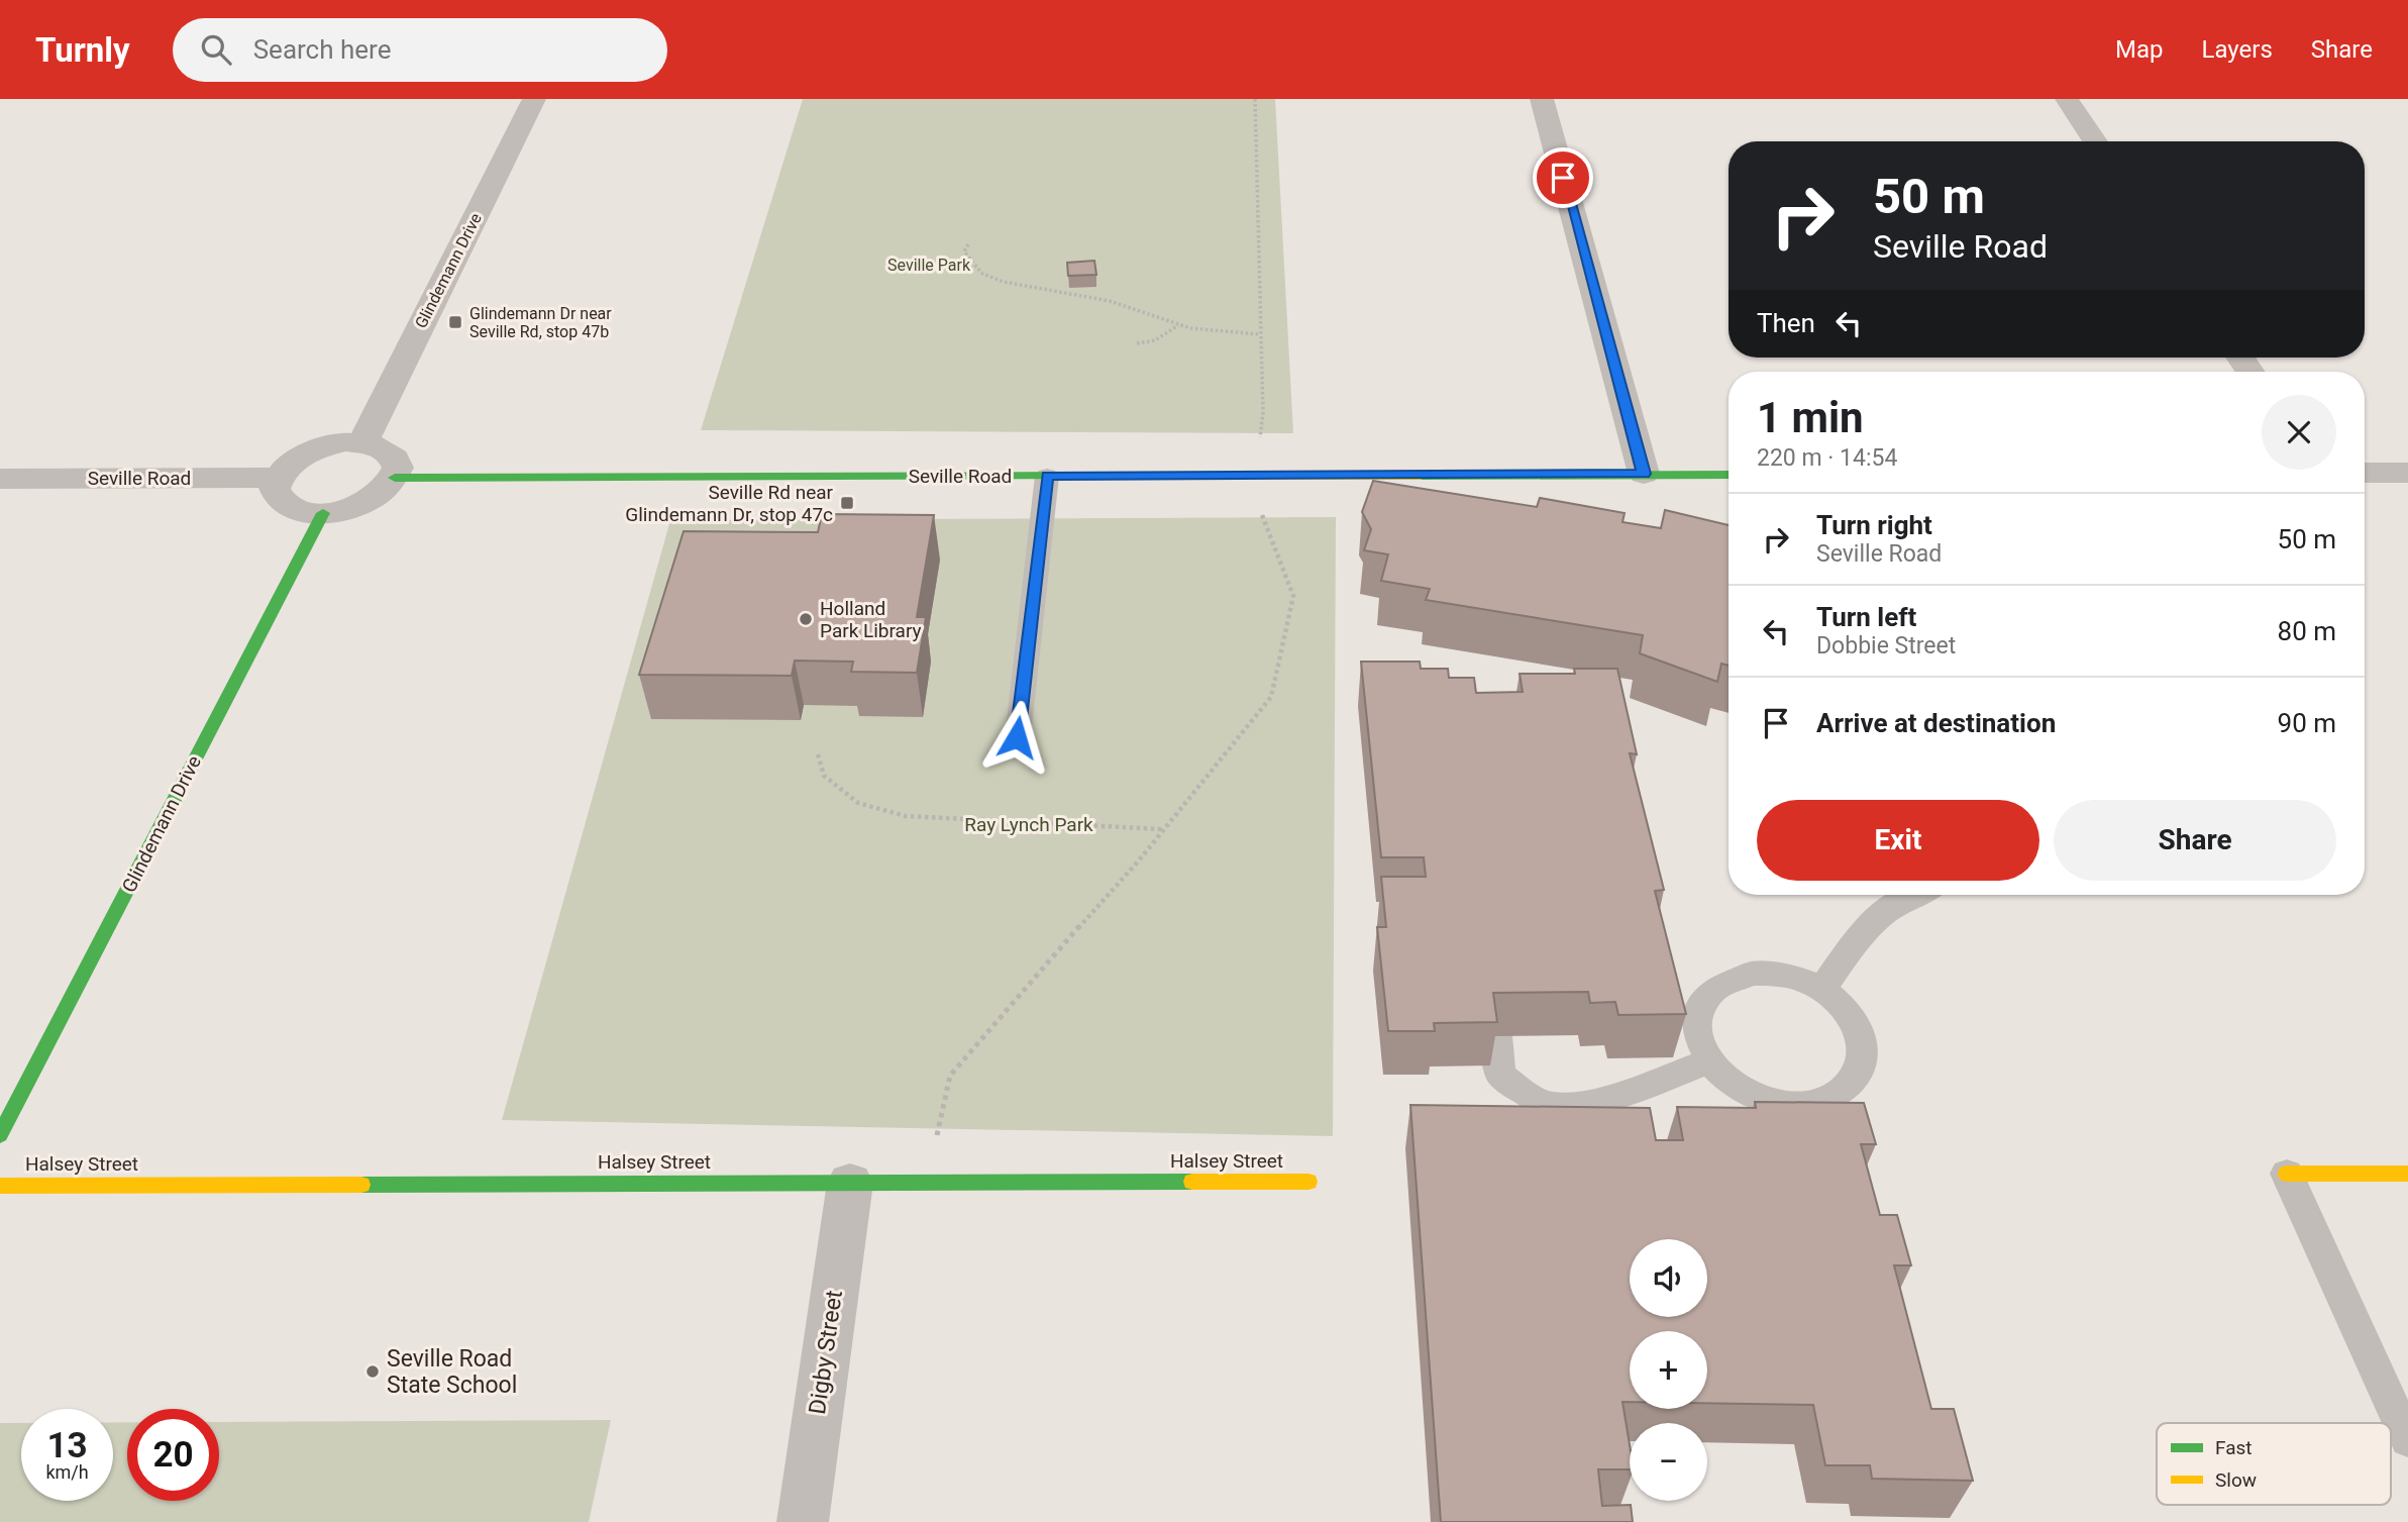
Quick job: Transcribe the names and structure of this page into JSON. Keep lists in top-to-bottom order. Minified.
{"streets":{"street":["Glindemann Drive","Seville Road","Halsey Street","Digby Street"]},"crossings":[["Halsey Street","Digby Street"]],"parks":["Seville Park","Ray Lynch Park"],"places":{"transit":["Glindemann Dr near Seville Rd, stop 47b","Seville Rd near Glindemann Dr, stop 47c"],"other":["Holland Park Library","Seville Road State School"]},"legend":["Fast","Slow"],"page":{"header":"Turnly","search":"Search here","nav":["Map","Layers","Share"],"turn":["50 m","Seville Road"],"then":"Then","heading":["1 min","220 m · 14:54"],"list":[{"name":"Turn right","note":"Seville Road","value":"50 m"},{"name":"Turn left","note":"Dobbie Street","value":"80 m"},{"name":"Arrive at destination","value":"90 m"}],"buttons":["Exit","Share"],"map_buttons":["+","−"],"speed":"13 km/h","limit":"20"}}
